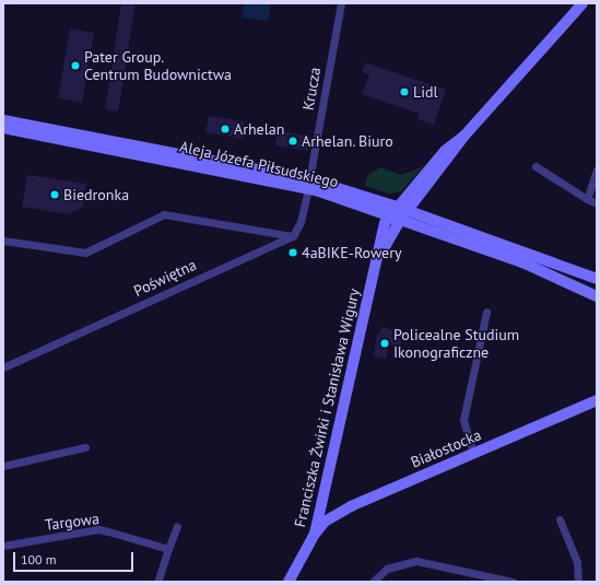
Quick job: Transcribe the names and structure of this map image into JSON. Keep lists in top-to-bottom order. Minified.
{"streets":{"main road":["Aleja Józefa Piłsudskiego","Franciszka Żwirki i Stanisława Wigury","Białostocka"],"street":["Krucza","Poświętna","Targowa"]},"crossings":[["Krucza","Aleja Józefa Piłsudskiego"],["Aleja Józefa Piłsudskiego","Franciszka Żwirki i Stanisława Wigury"],["Franciszka Żwirki i Stanisława Wigury","Białostocka"]],"places":["Pater Group. Centrum Budownictwa","Lidl","Arhelan","Arhelan. Biuro","Biedronka","4aBIKE-Rowery","Policealne Studium Ikonograficzne"],"scale_bar":"100 m"}
